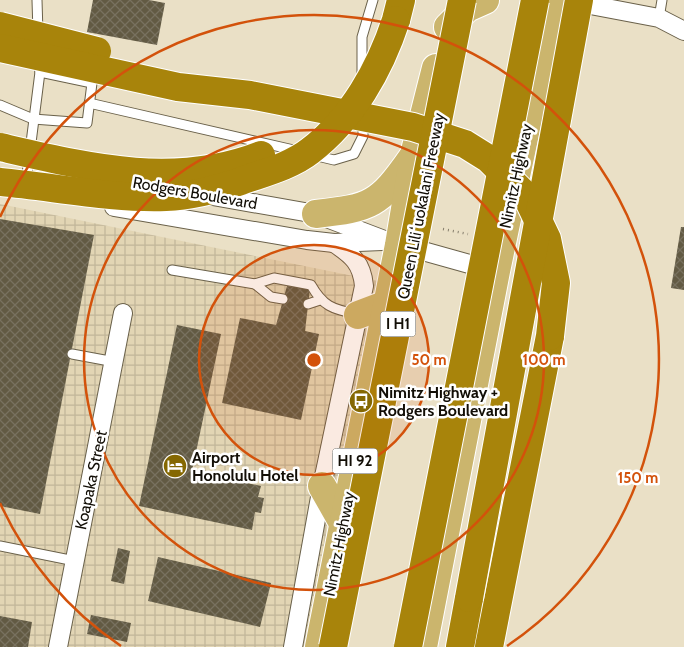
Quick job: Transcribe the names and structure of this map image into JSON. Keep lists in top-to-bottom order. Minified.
{"streets":{"highway":["Queen Liliʻuokalani Freeway","I H1"],"main road":["Nimitz Highway","HI 92"],"street":["Rodgers Boulevard","Koapaka Street"]},"crossings":[["Nimitz Highway","Rodgers Boulevard"]],"places":{"bus stop":["Nimitz Highway + Rodgers Boulevard"],"hotel":["Airport Honolulu Hotel"]},"rings":["50 m","100 m","150 m"]}
